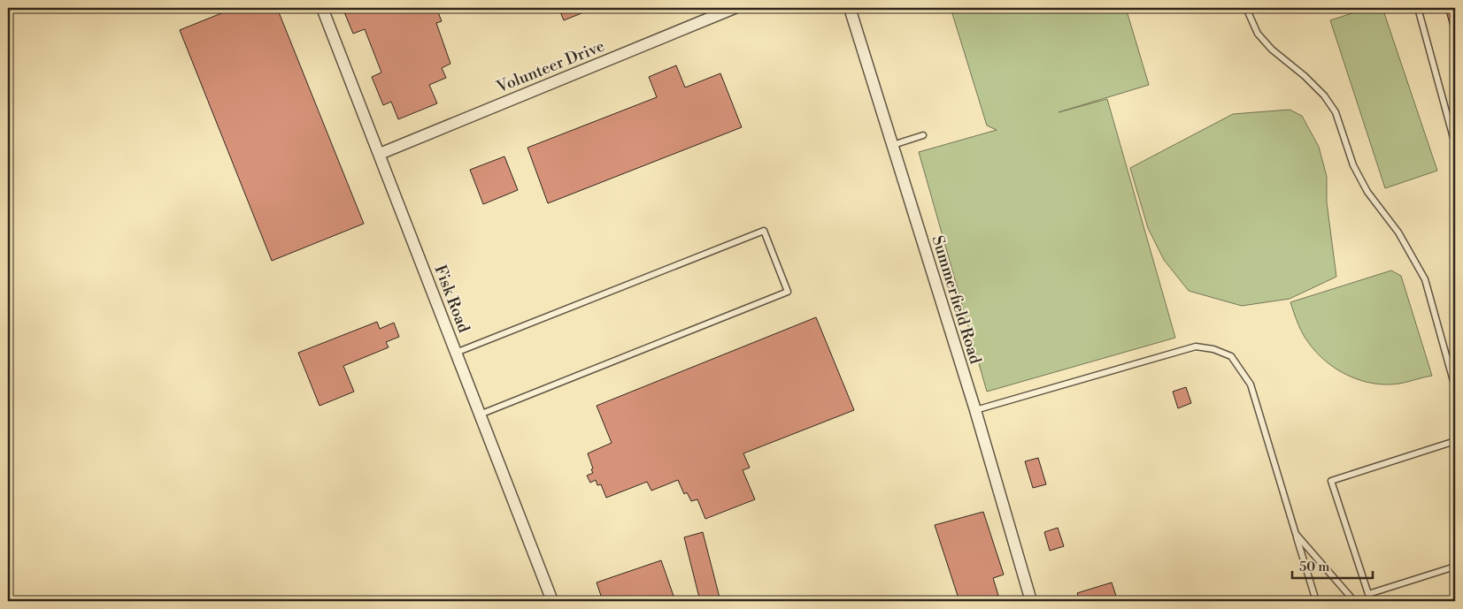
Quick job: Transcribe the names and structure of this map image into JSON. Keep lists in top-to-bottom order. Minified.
{"streets":{"street":["Volunteer Drive","Fisk Road","Summerfield Road"]},"crossings":[["Volunteer Drive","Fisk Road"]],"scale_bar":"50 m"}
